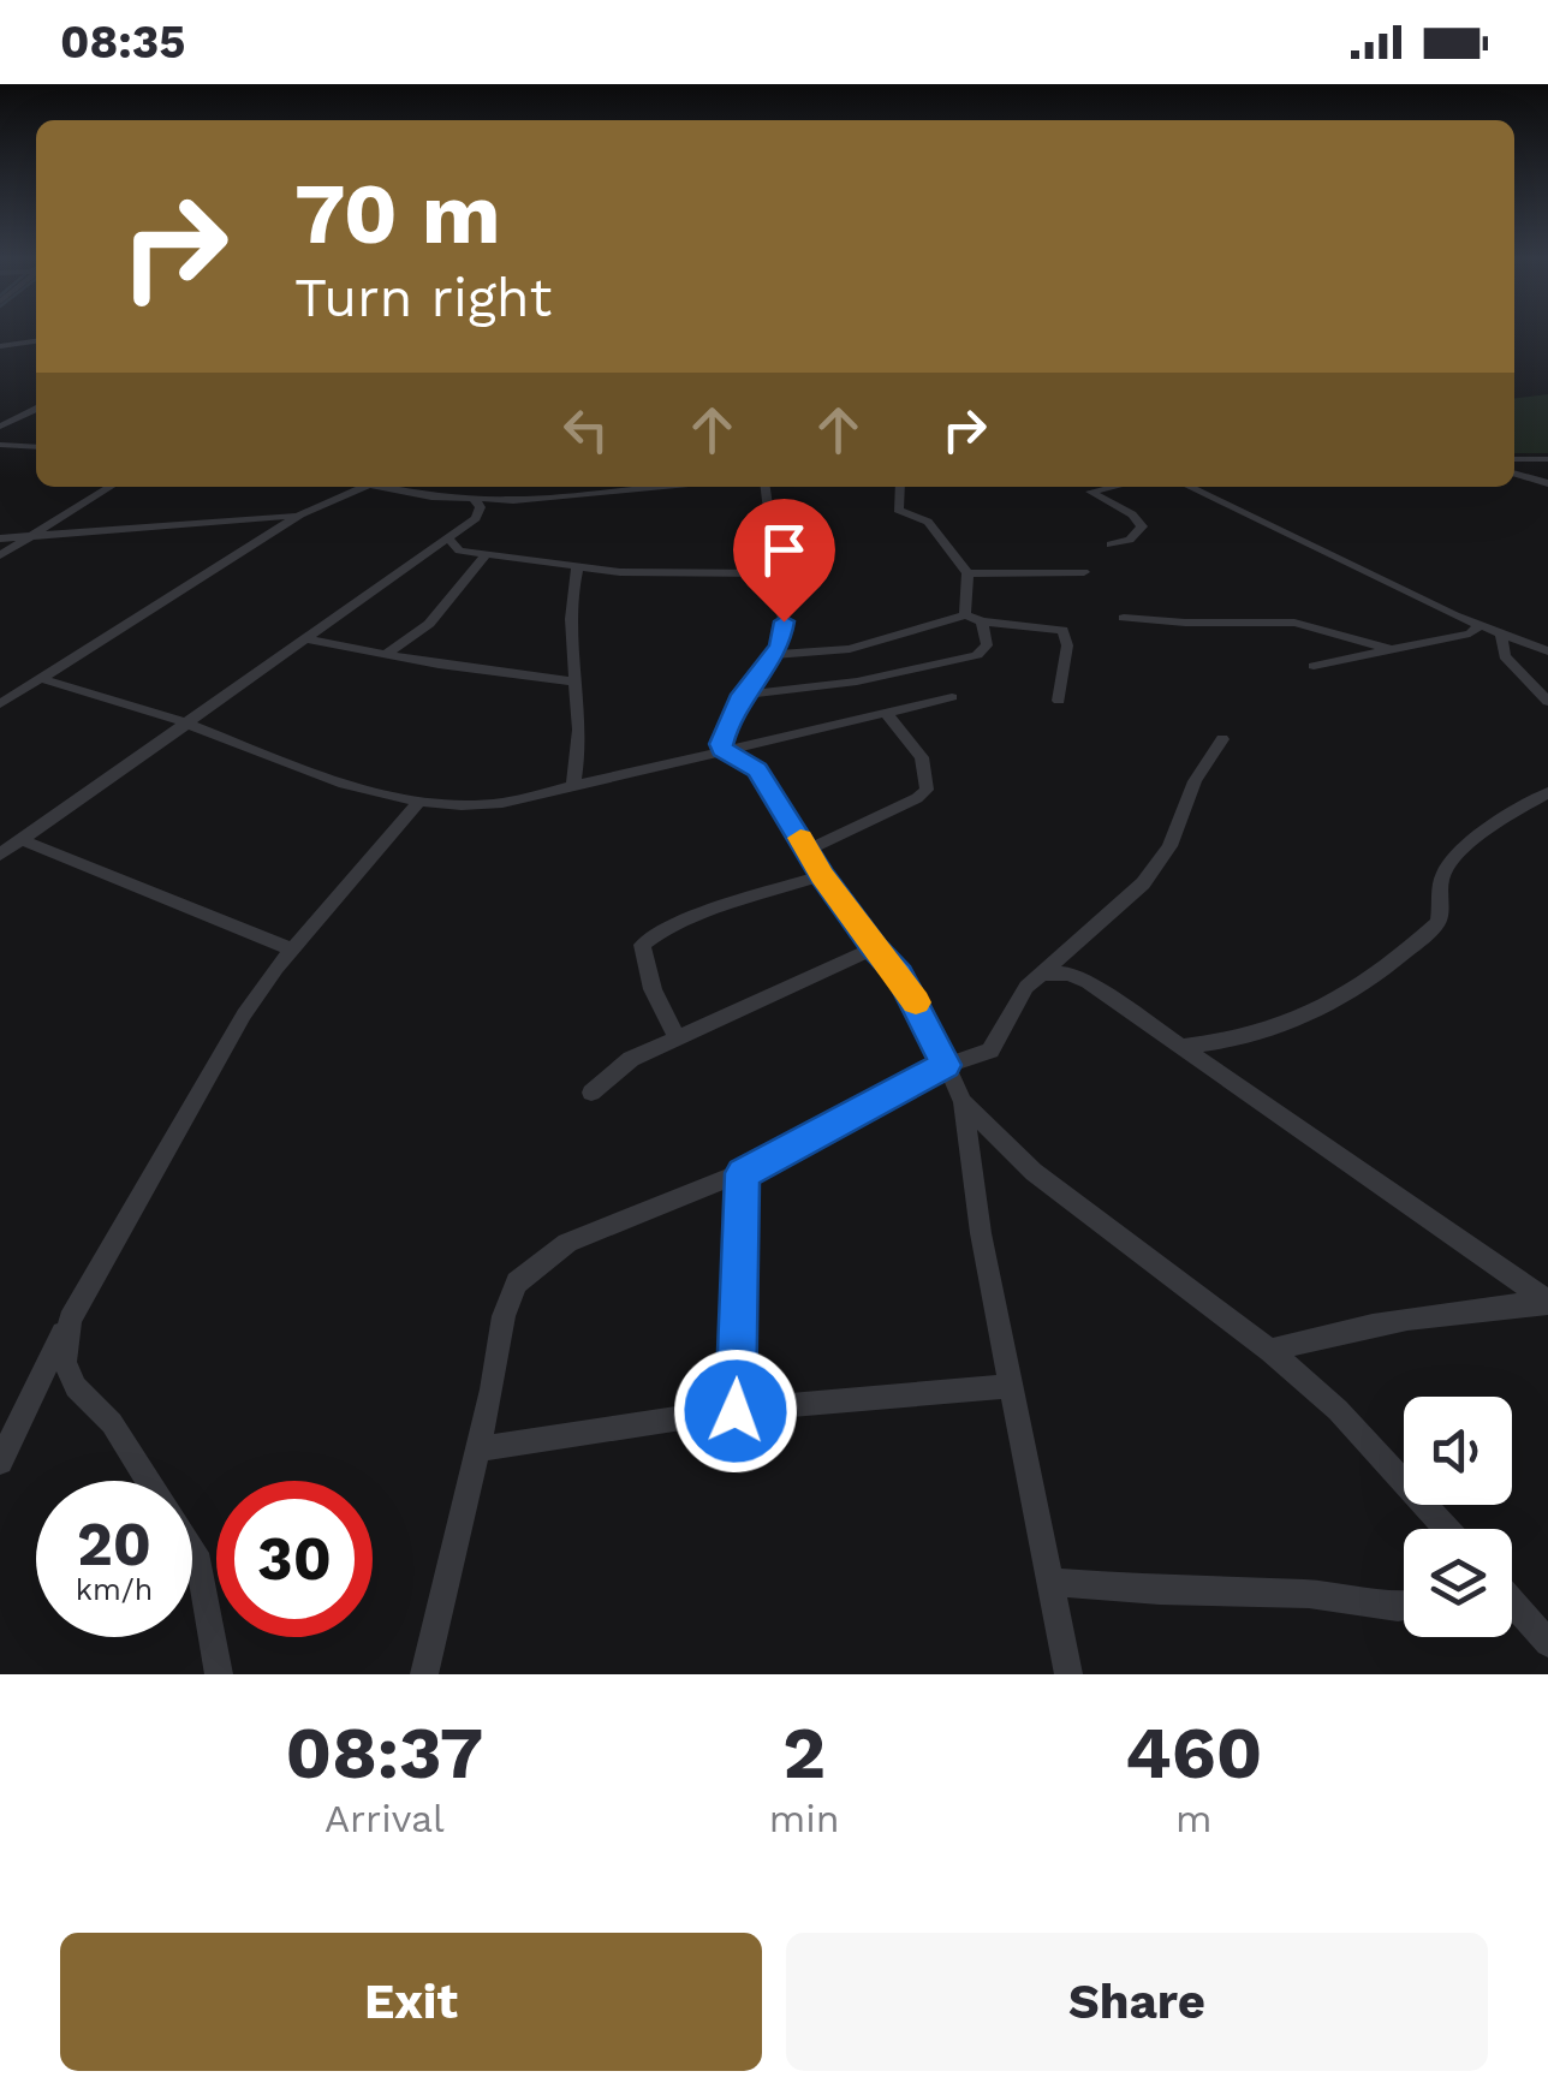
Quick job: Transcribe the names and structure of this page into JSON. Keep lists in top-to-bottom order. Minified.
{"page":{"status":"08:35","turn":["70 m","Turn right"],"speed":"20 km/h","limit":"30","eta":["08:37","Arrival","2","min","460","m"],"buttons":["Exit","Share"]}}
